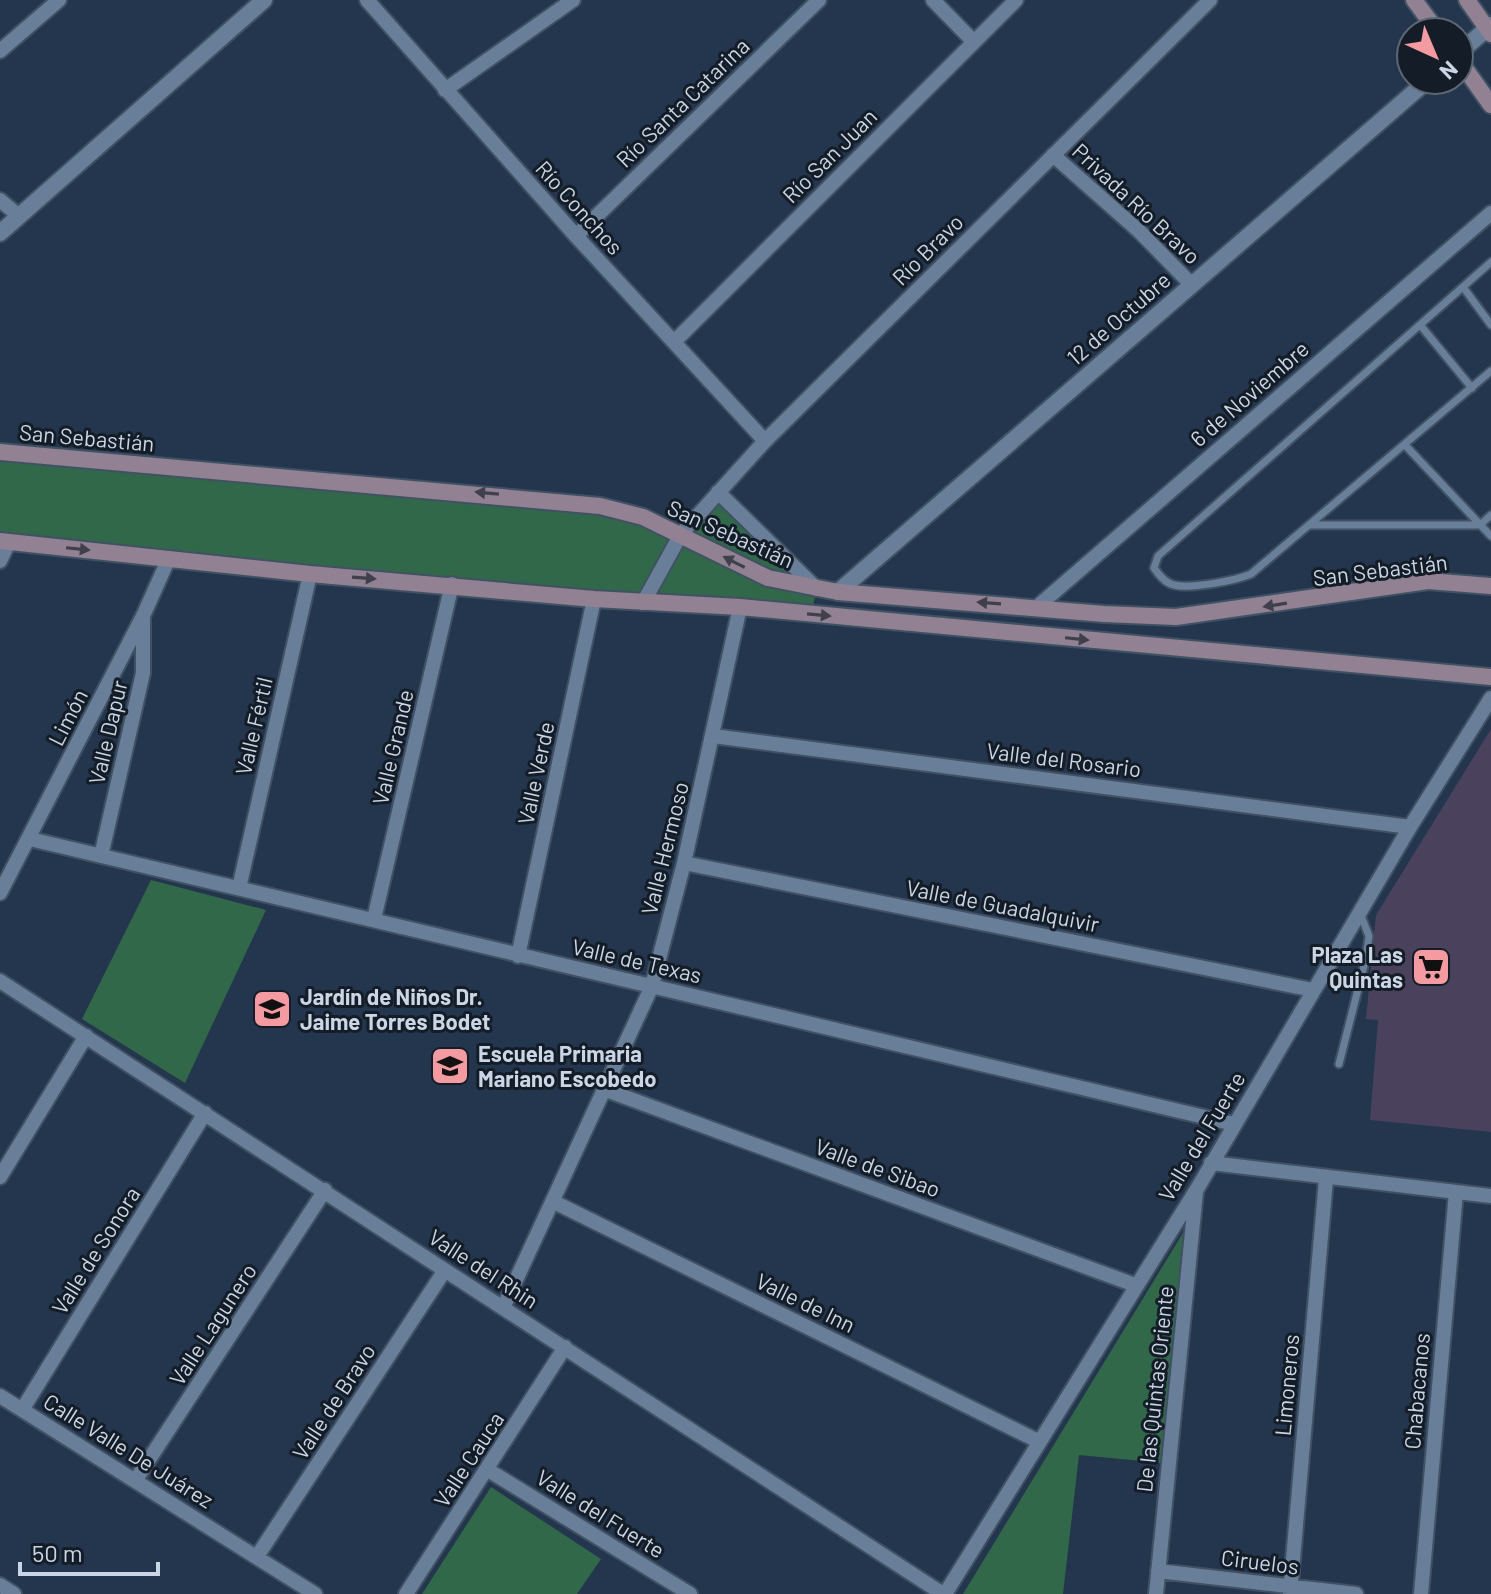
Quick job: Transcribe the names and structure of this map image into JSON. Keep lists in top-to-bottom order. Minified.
{"streets":{"main road":["San Sebastián"],"street":["Río Santa Catarina","Río San Juan","Privada Río Bravo","Río Conchos","Río Bravo","12 de Octubre","6 de Noviembre","Limón","Valle Fértil","Valle Dapur","Valle Grande","Valle del Rosario","Valle Verde","Valle Hermoso","Valle de Guadalquivir","Valle de Texas","Valle del Fuerte","Valle de Sibao","Valle de Sonora","Valle del Rhin","Valle de Inn","Valle Lagunero","Limoneros","De las Quintas Oriente","Chabacanos","Valle de Bravo","Calle Valle De Juárez","Valle Cauca","Ciruelos"]},"crossings":[["Río Santa Catarina","Río Conchos"],["Río San Juan","Río Conchos"],["Privada Río Bravo","Río Bravo"],["Privada Río Bravo","12 de Octubre"],["Río Conchos","Río Bravo"],["Río Bravo","San Sebastián"],["12 de Octubre","San Sebastián"],["6 de Noviembre","San Sebastián"],["Limón","Valle Dapur"],["Limón","Valle de Texas"],["Valle Fértil","Valle de Texas"],["Valle Dapur","Valle de Texas"],["Valle Grande","Valle de Texas"],["Valle del Rosario","Valle Hermoso"],["Valle del Rosario","Valle del Fuerte"],["Valle Verde","Valle de Texas"],["Valle Hermoso","Valle de Guadalquivir"],["Valle Hermoso","Valle de Texas"],["Valle Hermoso","Valle de Sibao"],["Valle Hermoso","Valle del Rhin"],["Valle Hermoso","Valle de Inn"],["Valle de Guadalquivir","Valle del Fuerte"],["Valle de Texas","Valle del Fuerte"],["Valle del Fuerte","Valle de Sibao"],["Valle del Fuerte","Valle del Rhin"],["Valle del Fuerte","Valle de Inn"],["Valle del Fuerte","De las Quintas Oriente"],["Valle del Fuerte","Valle Cauca"],["Valle de Sonora","Valle del Rhin"],["Valle de Sonora","Calle Valle De Juárez"],["Valle del Rhin","Valle Lagunero"],["Valle del Rhin","Valle de Bravo"],["Valle del Rhin","Valle Cauca"],["Valle Lagunero","Calle Valle De Juárez"],["Limoneros","Ciruelos"],["De las Quintas Oriente","Ciruelos"],["Valle de Bravo","Calle Valle De Juárez"]],"places":{"supermarket":["Plaza Las Quintas"],"school or university":["Jardín de Niños Dr. Jaime Torres Bodet","Escuela Primaria Mariano Escobedo"]},"scale_bar":"50 m","north":"bottom right"}
